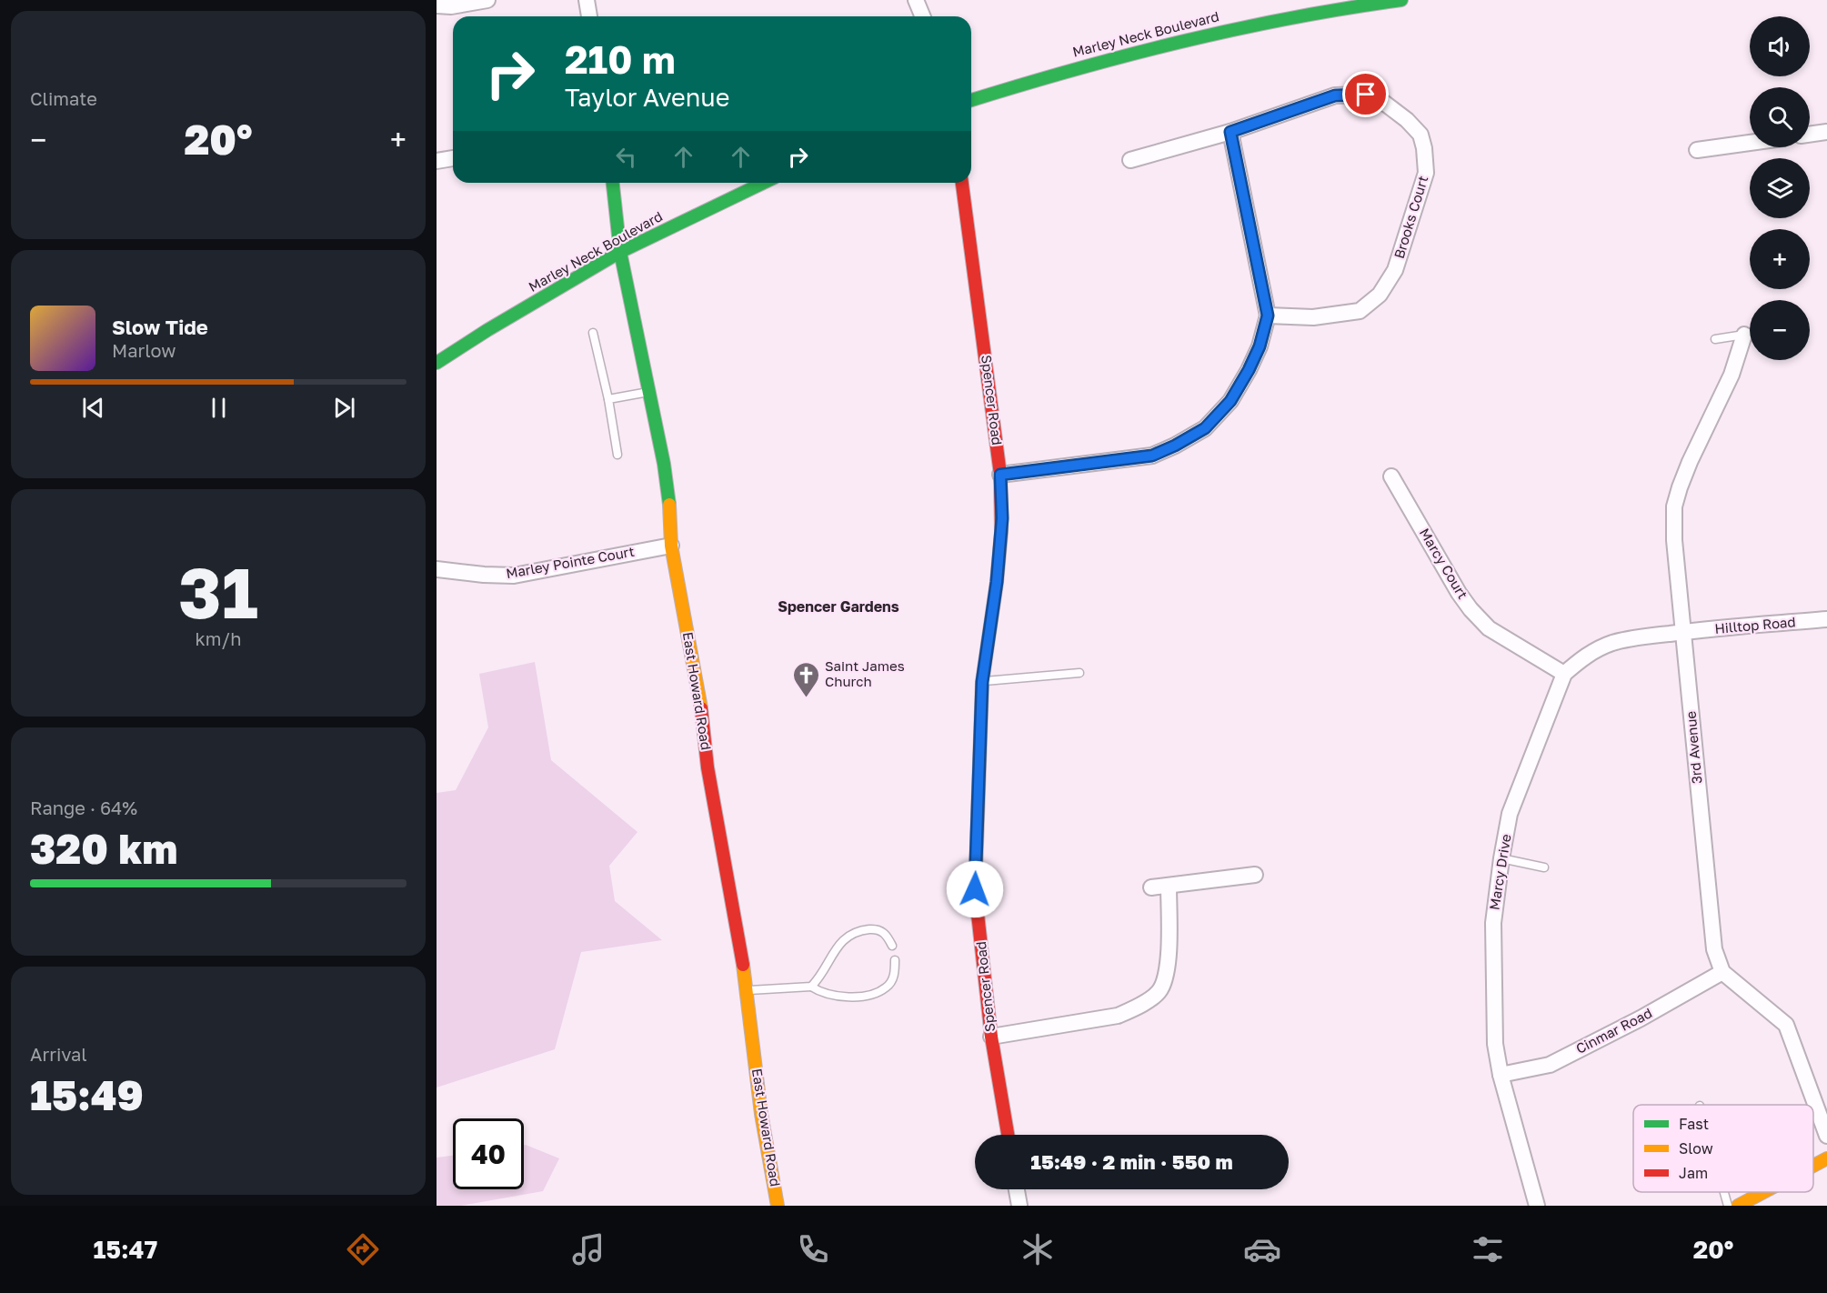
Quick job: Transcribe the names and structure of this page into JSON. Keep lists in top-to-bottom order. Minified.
{"streets":{"street":["Marley Neck Boulevard","Brooks Court","Spencer Road","Marley Pointe Court","Marcy Court","Hilltop Road","East Howard Road","3rd Avenue","Marcy Drive","Cinmar Road"]},"crossings":[["Marley Neck Boulevard","East Howard Road"],["Marley Pointe Court","East Howard Road"],["Marcy Court","Marcy Drive"],["Hilltop Road","3rd Avenue"],["Hilltop Road","Marcy Drive"],["3rd Avenue","Marcy Drive"],["3rd Avenue","Cinmar Road"],["Marcy Drive","Cinmar Road"]],"districts":["Spencer Gardens"],"places":{"church":["Saint James Church"]},"legend":["Fast","Slow","Jam"],"page":{"tile":["Climate",["31","km/h"],["Range · 64%","320 km"],["Arrival","15:49"]],"map_buttons":["+","−"],"turn":["210 m","Taylor Avenue"],"heat":["−","20°","+"],"song":["Slow Tide","Marlow"],"limit":"40","trip":"15:49 · 2 min · 550 m","tabs":["15:47","20°"]}}
